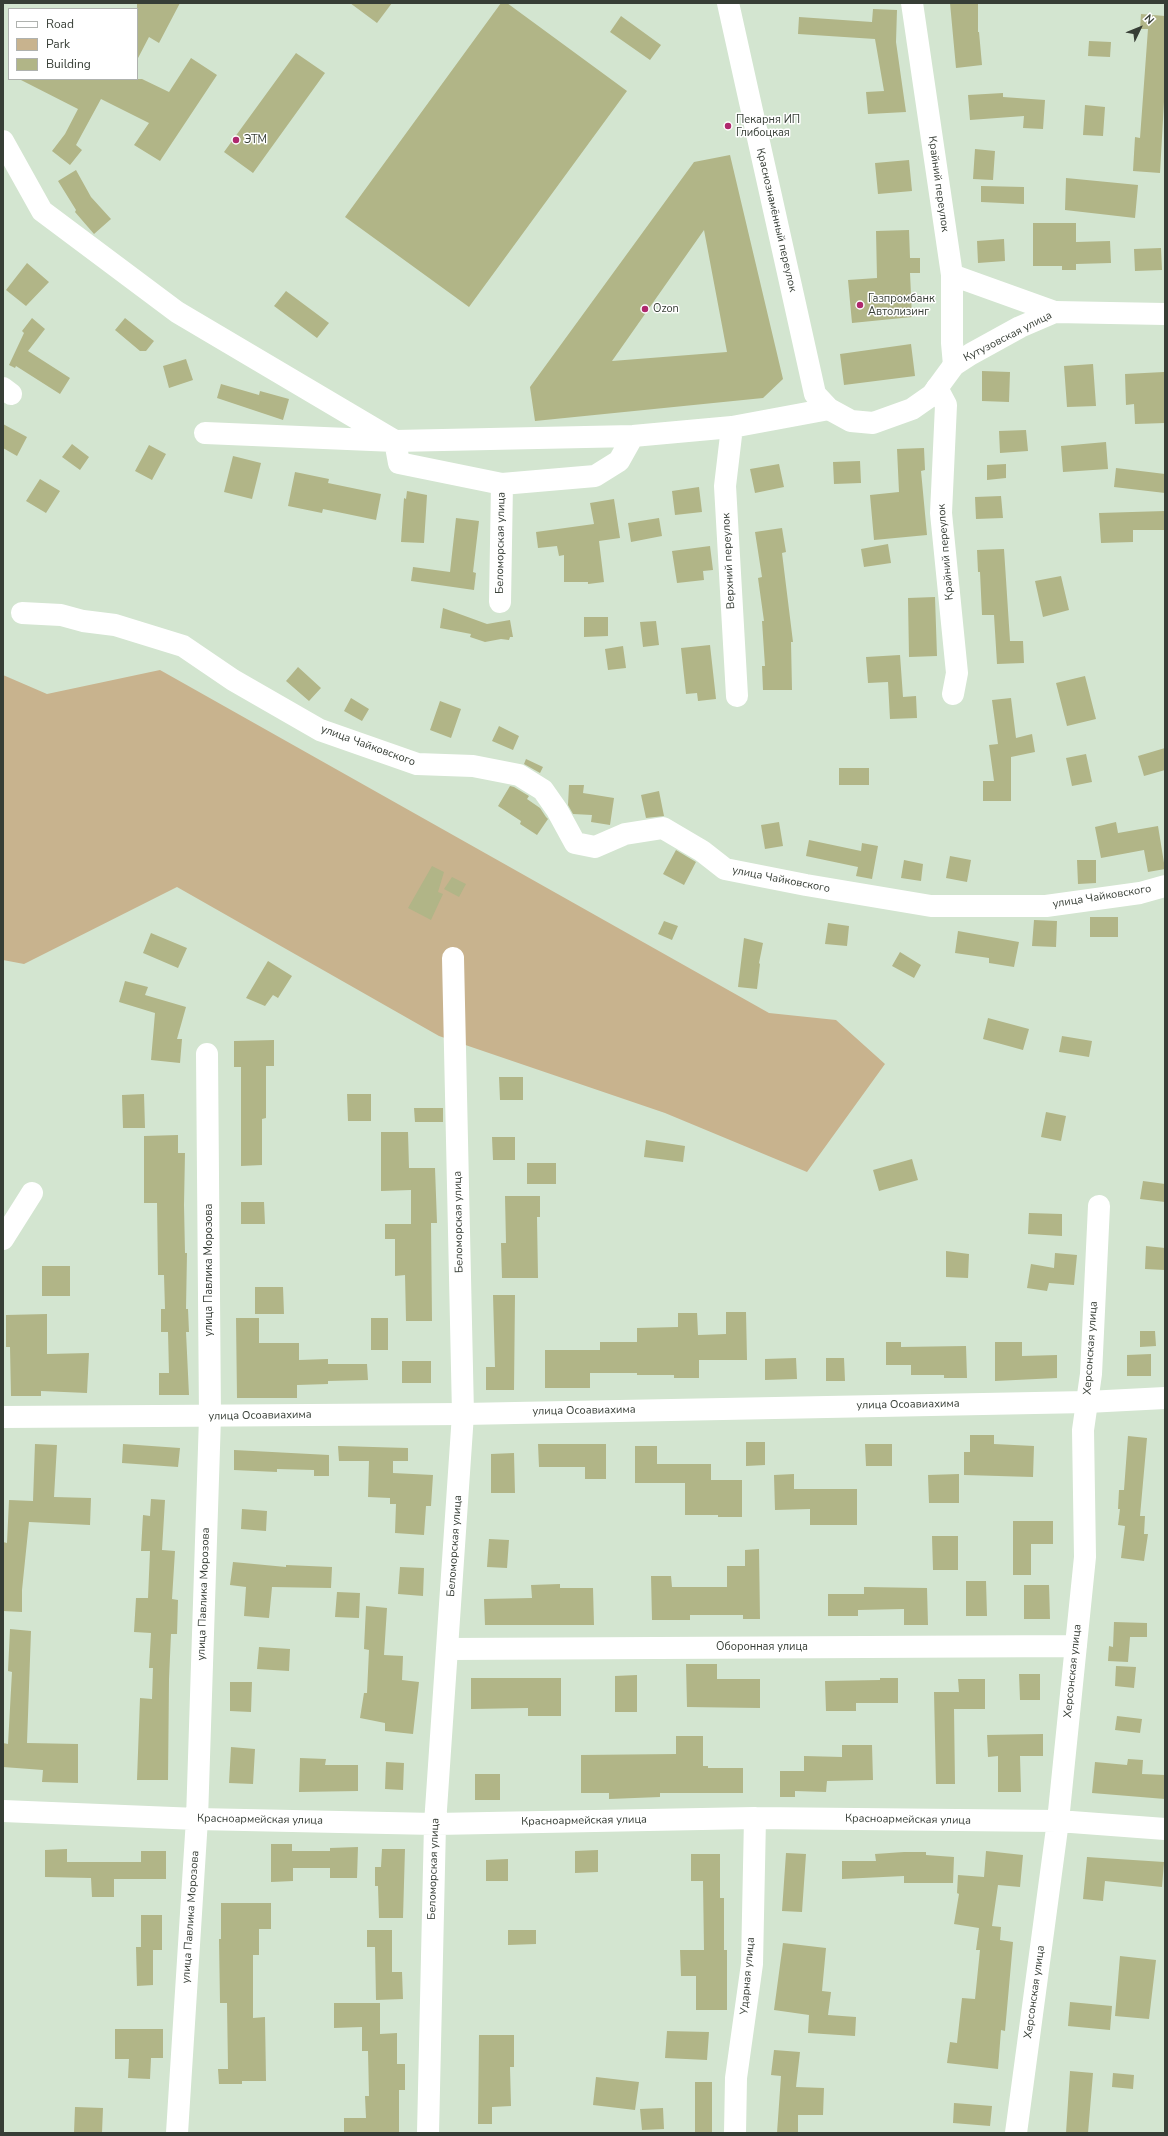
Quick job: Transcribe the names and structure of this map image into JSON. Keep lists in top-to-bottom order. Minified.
{"streets":{"street":["Крайний переулок","Краснознамённый переулок","Кутузовская улица","Беломорская улица","Верхний переулок","улица Чайковского","улица Павлика Морозова","Херсонская улица","улица Осоавиахима","Оборонная улица","Красноармейская улица","Ударная улица"]},"crossings":[["Крайний переулок","Кутузовская улица"],["Краснознамённый переулок","Кутузовская улица"],["Беломорская улица","улица Осоавиахима"],["Беломорская улица","Оборонная улица"],["Беломорская улица","Красноармейская улица"],["улица Павлика Морозова","улица Осоавиахима"],["улица Павлика Морозова","Красноармейская улица"],["Херсонская улица","улица Осоавиахима"],["Херсонская улица","Оборонная улица"],["Херсонская улица","Красноармейская улица"],["Красноармейская улица","Ударная улица"]],"places":["Пекарня ИП Глибоцкая","ЭТМ","Газпромбанк Автолизинг","Ozon"],"legend":["Road","Park","Building"],"north":"top right"}
